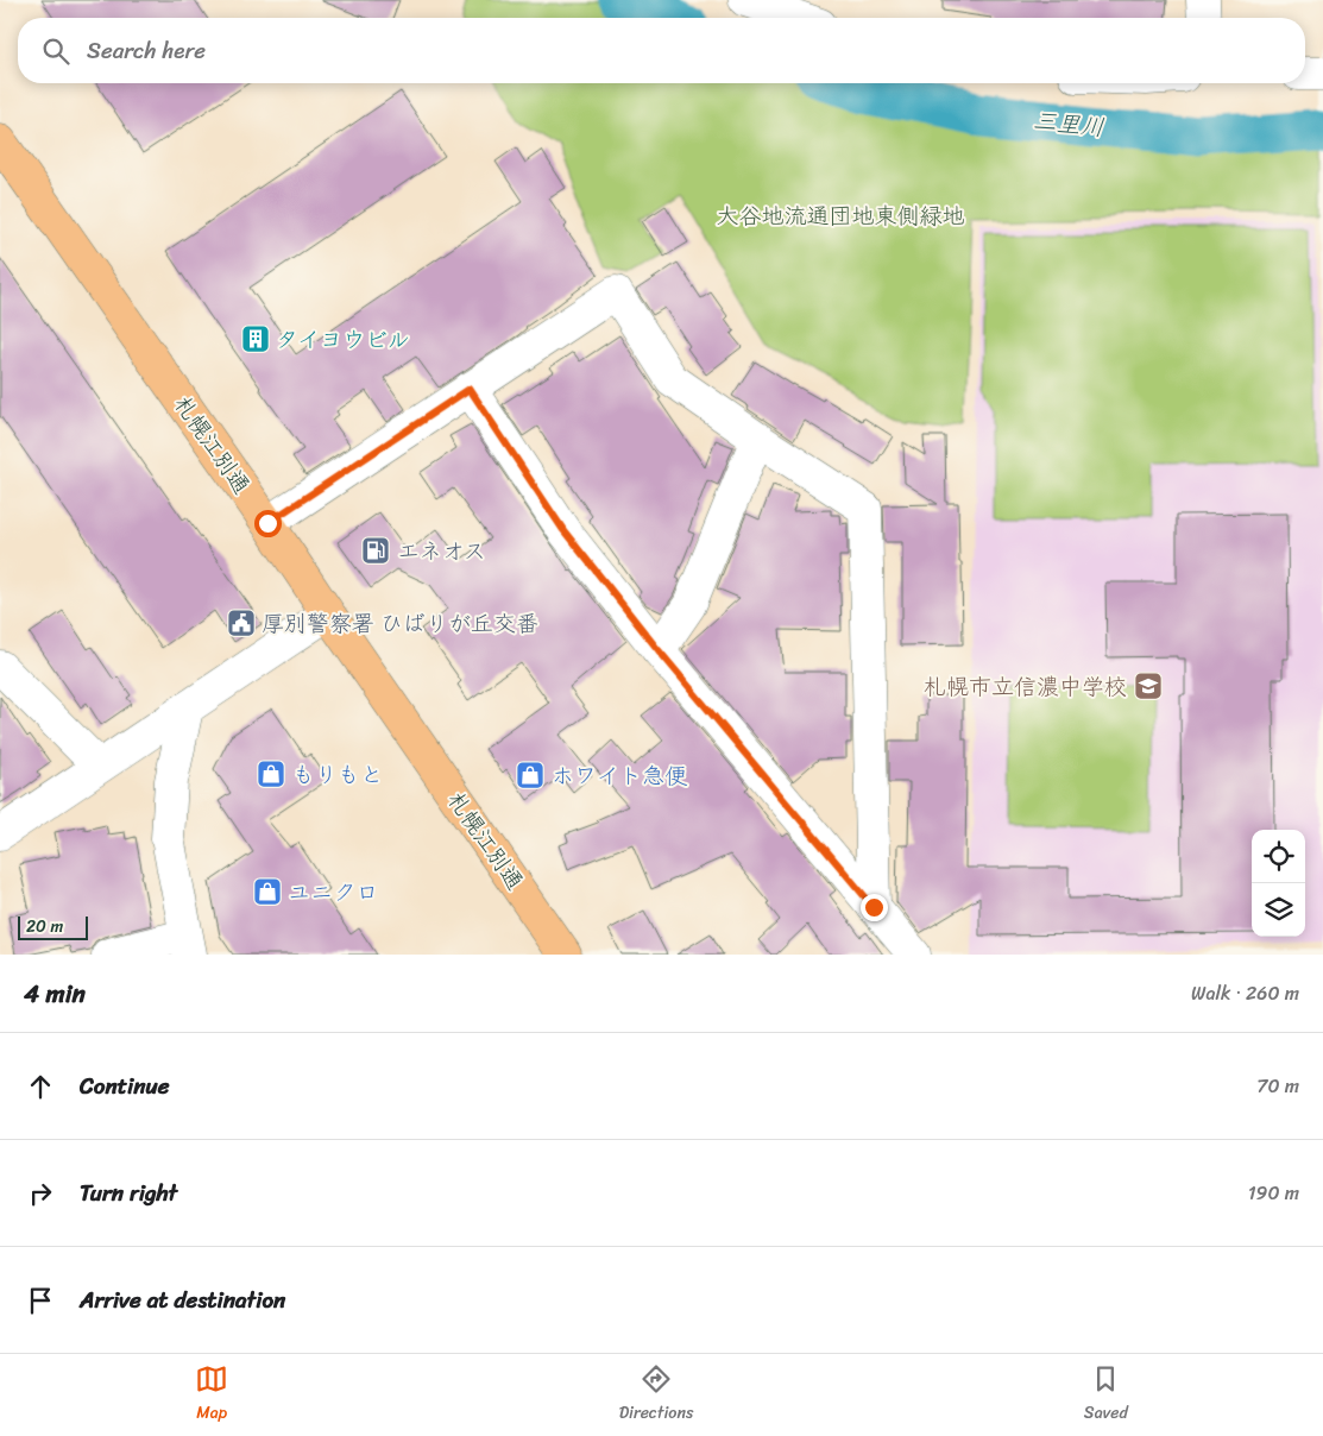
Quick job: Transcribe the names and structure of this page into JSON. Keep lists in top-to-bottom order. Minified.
{"streets":{"highway":["札幌江別通"]},"water":["三里川"],"parks":["大谷地流通団地東側緑地"],"places":{"building":["タイヨウビル"],"fuel station":["エネオス"],"public building":["厚別警察署 ひばりが丘交番"],"school or university":["札幌市立信濃中学校"],"shop":["もりもと","ホワイト急便","ユニクロ"]},"scale_bar":"20 m","page":{"search":"Search here","scale":"20 m","heading":["4 min","Walk · 260 m"],"list":[["Continue","70 m"],["Turn right","190 m"],"Arrive at destination"],"nav":["Map","Directions","Saved"]}}
